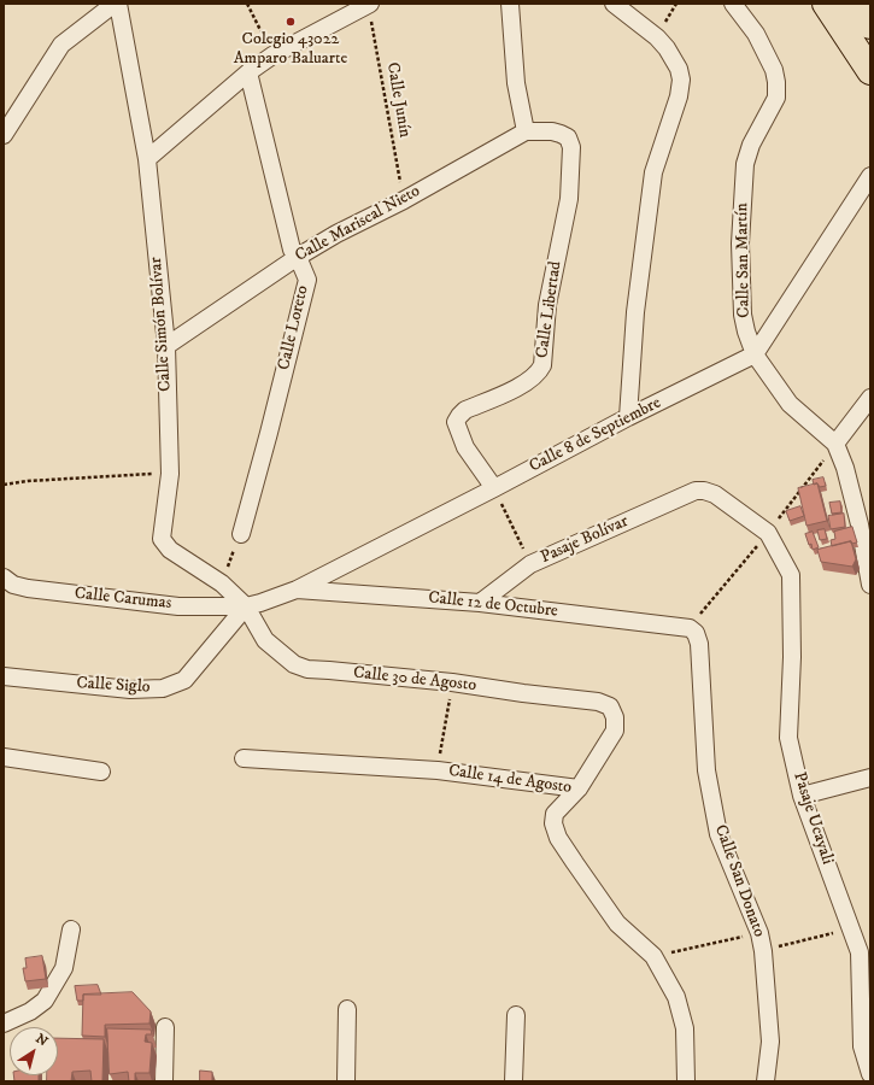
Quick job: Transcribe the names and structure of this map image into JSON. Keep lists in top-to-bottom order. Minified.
{"streets":{"street":["Calle Mariscal Nieto","Calle San Martín","Calle Libertad","Calle Simón Bolívar","Calle Loreto","Calle 8 de Septiembre","Pasaje Bolívar","Calle Carumas","Calle 12 de Octubre","Calle 30 de Agosto","Calle Siglo","Calle 14 de Agosto","Pasaje Ucayali","Calle San Donato"],"path":["Calle Junín"]},"crossings":[["Calle Junín","Calle Mariscal Nieto"],["Calle Mariscal Nieto","Calle Libertad"],["Calle Mariscal Nieto","Calle Simón Bolívar"],["Calle Mariscal Nieto","Calle Loreto"],["Calle San Martín","Calle 8 de Septiembre"],["Calle Libertad","Calle 8 de Septiembre"],["Calle Simón Bolívar","Calle 8 de Septiembre"],["Calle Simón Bolívar","Calle Carumas"],["Calle Simón Bolívar","Calle 30 de Agosto"],["Calle Simón Bolívar","Calle Siglo"],["Calle 8 de Septiembre","Calle Carumas"],["Calle 8 de Septiembre","Calle 12 de Octubre"],["Calle 8 de Septiembre","Calle 30 de Agosto"],["Calle 8 de Septiembre","Calle Siglo"],["Pasaje Bolívar","Calle 12 de Octubre"],["Pasaje Bolívar","Pasaje Ucayali"],["Calle Carumas","Calle 30 de Agosto"],["Calle Carumas","Calle Siglo"],["Calle 12 de Octubre","Calle San Donato"],["Calle 30 de Agosto","Calle Siglo"],["Calle 30 de Agosto","Calle 14 de Agosto"]],"places":["Colegio 43022 Amparo Baluarte"],"north":"top right"}
